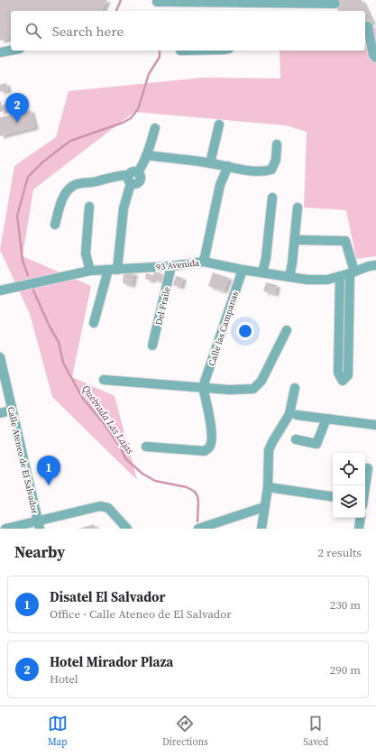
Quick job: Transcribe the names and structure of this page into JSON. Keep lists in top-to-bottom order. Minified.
{"streets":{"street":["93 Avenida","Del Fraile","Calle las Campanas","Calle Ateneo de El Salvador"]},"crossings":[["93 Avenida","Del Fraile"],["93 Avenida","Calle las Campanas"]],"water":["Quebrada Las Lajas"],"page":{"search":"Search here","pins":["2","1"],"heading":["Nearby","2 results"],"list":[{"mark":"1","name":"Disatel El Salvador","note":"Office · Calle Ateneo de El Salvador","value":"230 m"},{"mark":"2","name":"Hotel Mirador Plaza","note":"Hotel","value":"290 m"}],"nav":["Map","Directions","Saved"]}}
